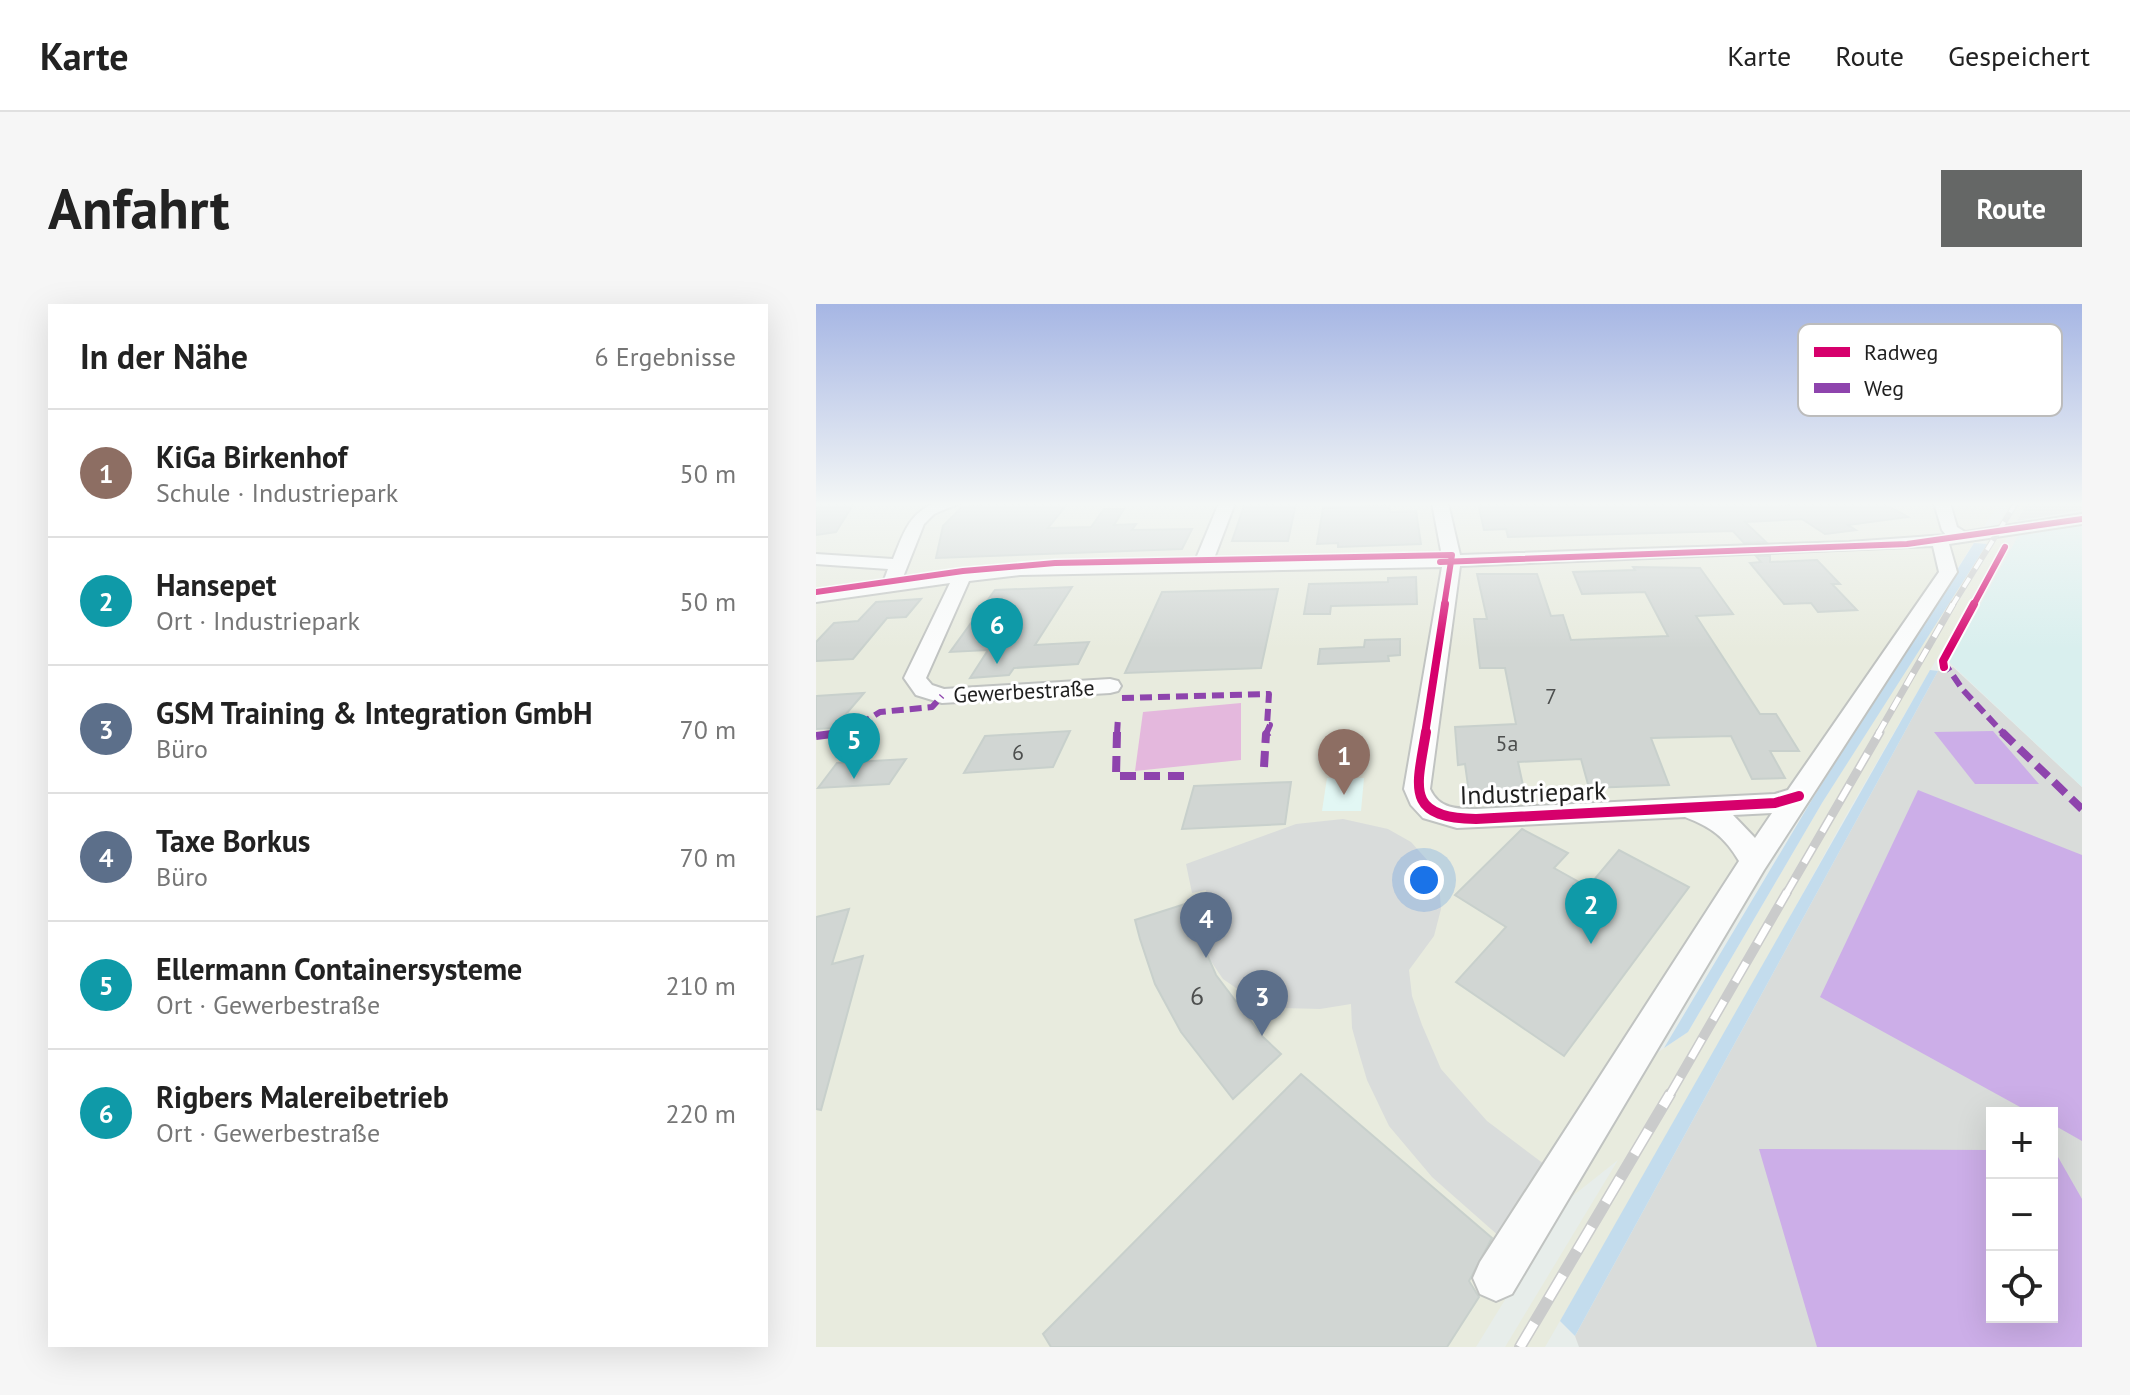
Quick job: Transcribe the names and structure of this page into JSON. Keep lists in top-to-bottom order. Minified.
{"streets":{"street":["Gewerbestraße","Industriepark"]},"house_numbers":["7","5a","6","6"],"legend":["Radweg","Weg"],"page":{"header":"Karte","nav":["Karte","Route","Gespeichert"],"buttons":"Route","title":"Anfahrt","heading":["In der Nähe","6 Ergebnisse"],"list":[{"mark":"1","name":"KiGa Birkenhof","note":"Schule · Industriepark","value":"50 m"},{"mark":"2","name":"Hansepet","note":"Ort · Industriepark","value":"50 m"},{"mark":"3","name":"GSM Training & Integration GmbH","note":"Büro","value":"70 m"},{"mark":"4","name":"Taxe Borkus","note":"Büro","value":"70 m"},{"mark":"5","name":"Ellermann Containersysteme","note":"Ort · Gewerbestraße","value":"210 m"},{"mark":"6","name":"Rigbers Malereibetrieb","note":"Ort · Gewerbestraße","value":"220 m"}],"pins":["6","5","1","2","4","3"],"map_buttons":["+","−"]}}
